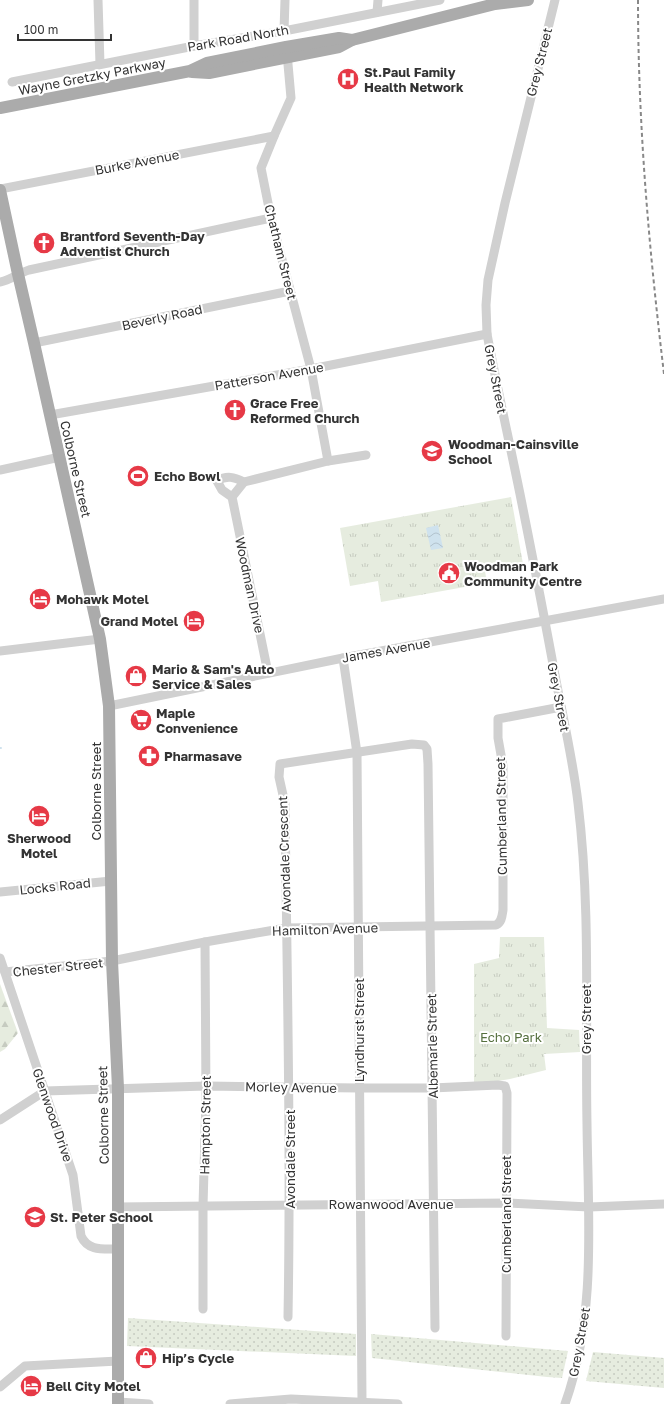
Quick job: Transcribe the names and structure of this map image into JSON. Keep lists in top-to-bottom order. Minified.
{"streets":{"main road":["Wayne Gretzky Parkway","Colborne Street"],"street":["Park Road North","Grey Street","Burke Avenue","Chatham Street","Beverly Road","Patterson Avenue","Woodman Drive","James Avenue","Cumberland Street","Avondale Crescent","Locks Road","Hamilton Avenue","Chester Street","Lyndhurst Street","Albemarle Street","Morley Avenue","Glenwood Drive","Hampton Street","Avondale Street","Rowanwood Avenue"]},"crossings":[["Grey Street","Patterson Avenue"],["Grey Street","James Avenue"],["Grey Street","Cumberland Street"],["Grey Street","Rowanwood Avenue"],["Wayne Gretzky Parkway","Chatham Street"],["Burke Avenue","Chatham Street"],["Burke Avenue","Colborne Street"],["Chatham Street","Beverly Road"],["Chatham Street","Patterson Avenue"],["Beverly Road","Colborne Street"],["Patterson Avenue","Colborne Street"],["Colborne Street","James Avenue"],["Colborne Street","Locks Road"],["Colborne Street","Hamilton Avenue"],["Colborne Street","Chester Street"],["Colborne Street","Morley Avenue"],["Colborne Street","Glenwood Drive"],["Colborne Street","Rowanwood Avenue"],["Woodman Drive","James Avenue"],["James Avenue","Lyndhurst Street"],["Cumberland Street","Hamilton Avenue"],["Cumberland Street","Morley Avenue"],["Cumberland Street","Rowanwood Avenue"],["Avondale Crescent","Hamilton Avenue"],["Avondale Crescent","Lyndhurst Street"],["Avondale Crescent","Albemarle Street"],["Avondale Crescent","Avondale Street"],["Hamilton Avenue","Chester Street"],["Hamilton Avenue","Lyndhurst Street"],["Hamilton Avenue","Albemarle Street"],["Hamilton Avenue","Hampton Street"],["Hamilton Avenue","Avondale Street"],["Chester Street","Glenwood Drive"],["Lyndhurst Street","Albemarle Street"],["Lyndhurst Street","Morley Avenue"],["Lyndhurst Street","Rowanwood Avenue"],["Albemarle Street","Morley Avenue"],["Albemarle Street","Rowanwood Avenue"],["Morley Avenue","Glenwood Drive"],["Morley Avenue","Hampton Street"],["Morley Avenue","Avondale Street"],["Hampton Street","Rowanwood Avenue"],["Avondale Street","Rowanwood Avenue"]],"parks":["Echo Park"],"places":{"hospital":["St.Paul Family Health Network"],"church":["Brantford Seventh-Day Adventist Church","Grace Free Reformed Church"],"school or university":["Woodman-Cainsville School","St. Peter School"],"sports":["Echo Bowl"],"public building":["Woodman Park Community Centre"],"hotel":["Mohawk Motel","Grand Motel","Sherwood Motel","Bell City Motel"],"shop":["Mario & Sam's Auto Service & Sales","Hip’s Cycle"],"supermarket":["Maple Convenience"],"pharmacy":["Pharmasave"]},"scale_bar":"100 m"}
